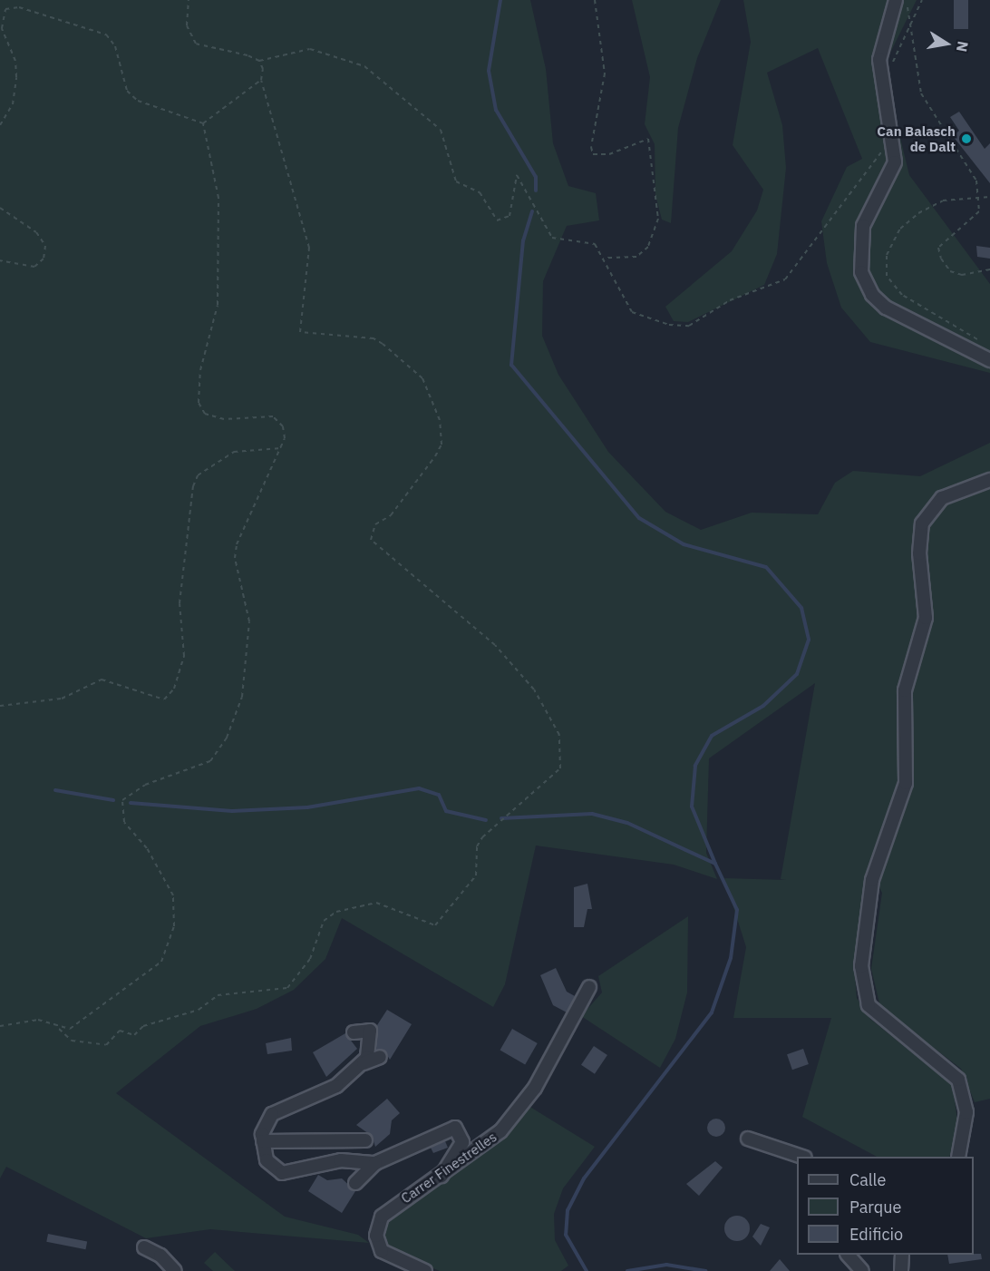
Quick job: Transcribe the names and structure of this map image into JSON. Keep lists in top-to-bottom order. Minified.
{"streets":{"street":["Carrer Finestrelles"]},"places":["Can Balasch de Dalt"],"legend":["Calle","Parque","Edificio"],"north":"right"}
